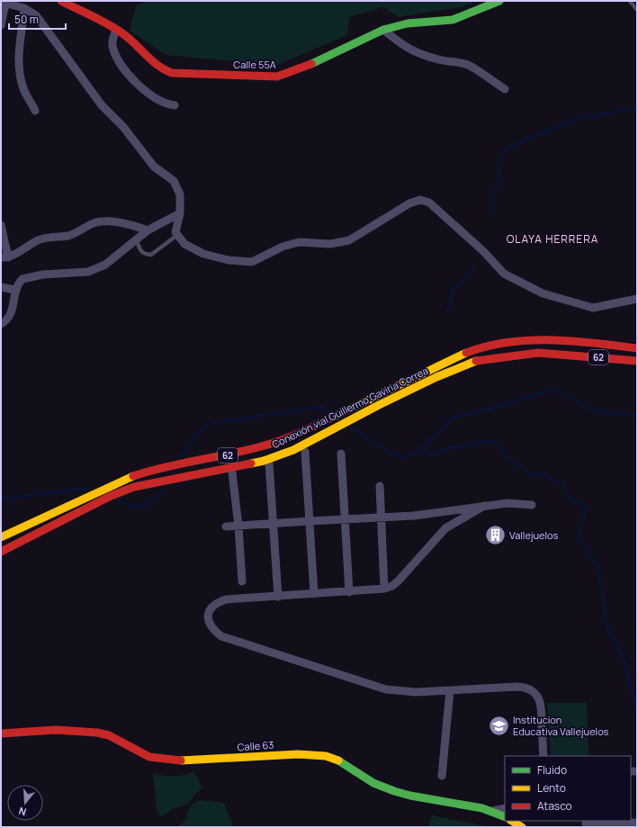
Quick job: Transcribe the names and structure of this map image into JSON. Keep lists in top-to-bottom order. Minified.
{"streets":{"main road":["Calle 55A","62","Conexión vial Guillermo Gaviria Correa","Calle 63"]},"districts":["OLAYA HERRERA"],"places":{"building":["Vallejuelos"],"school or university":["Institucion Educativa Vallejuelos"]},"legend":["Fluido","Lento","Atasco"],"scale_bar":"50 m","north":"bottom"}
